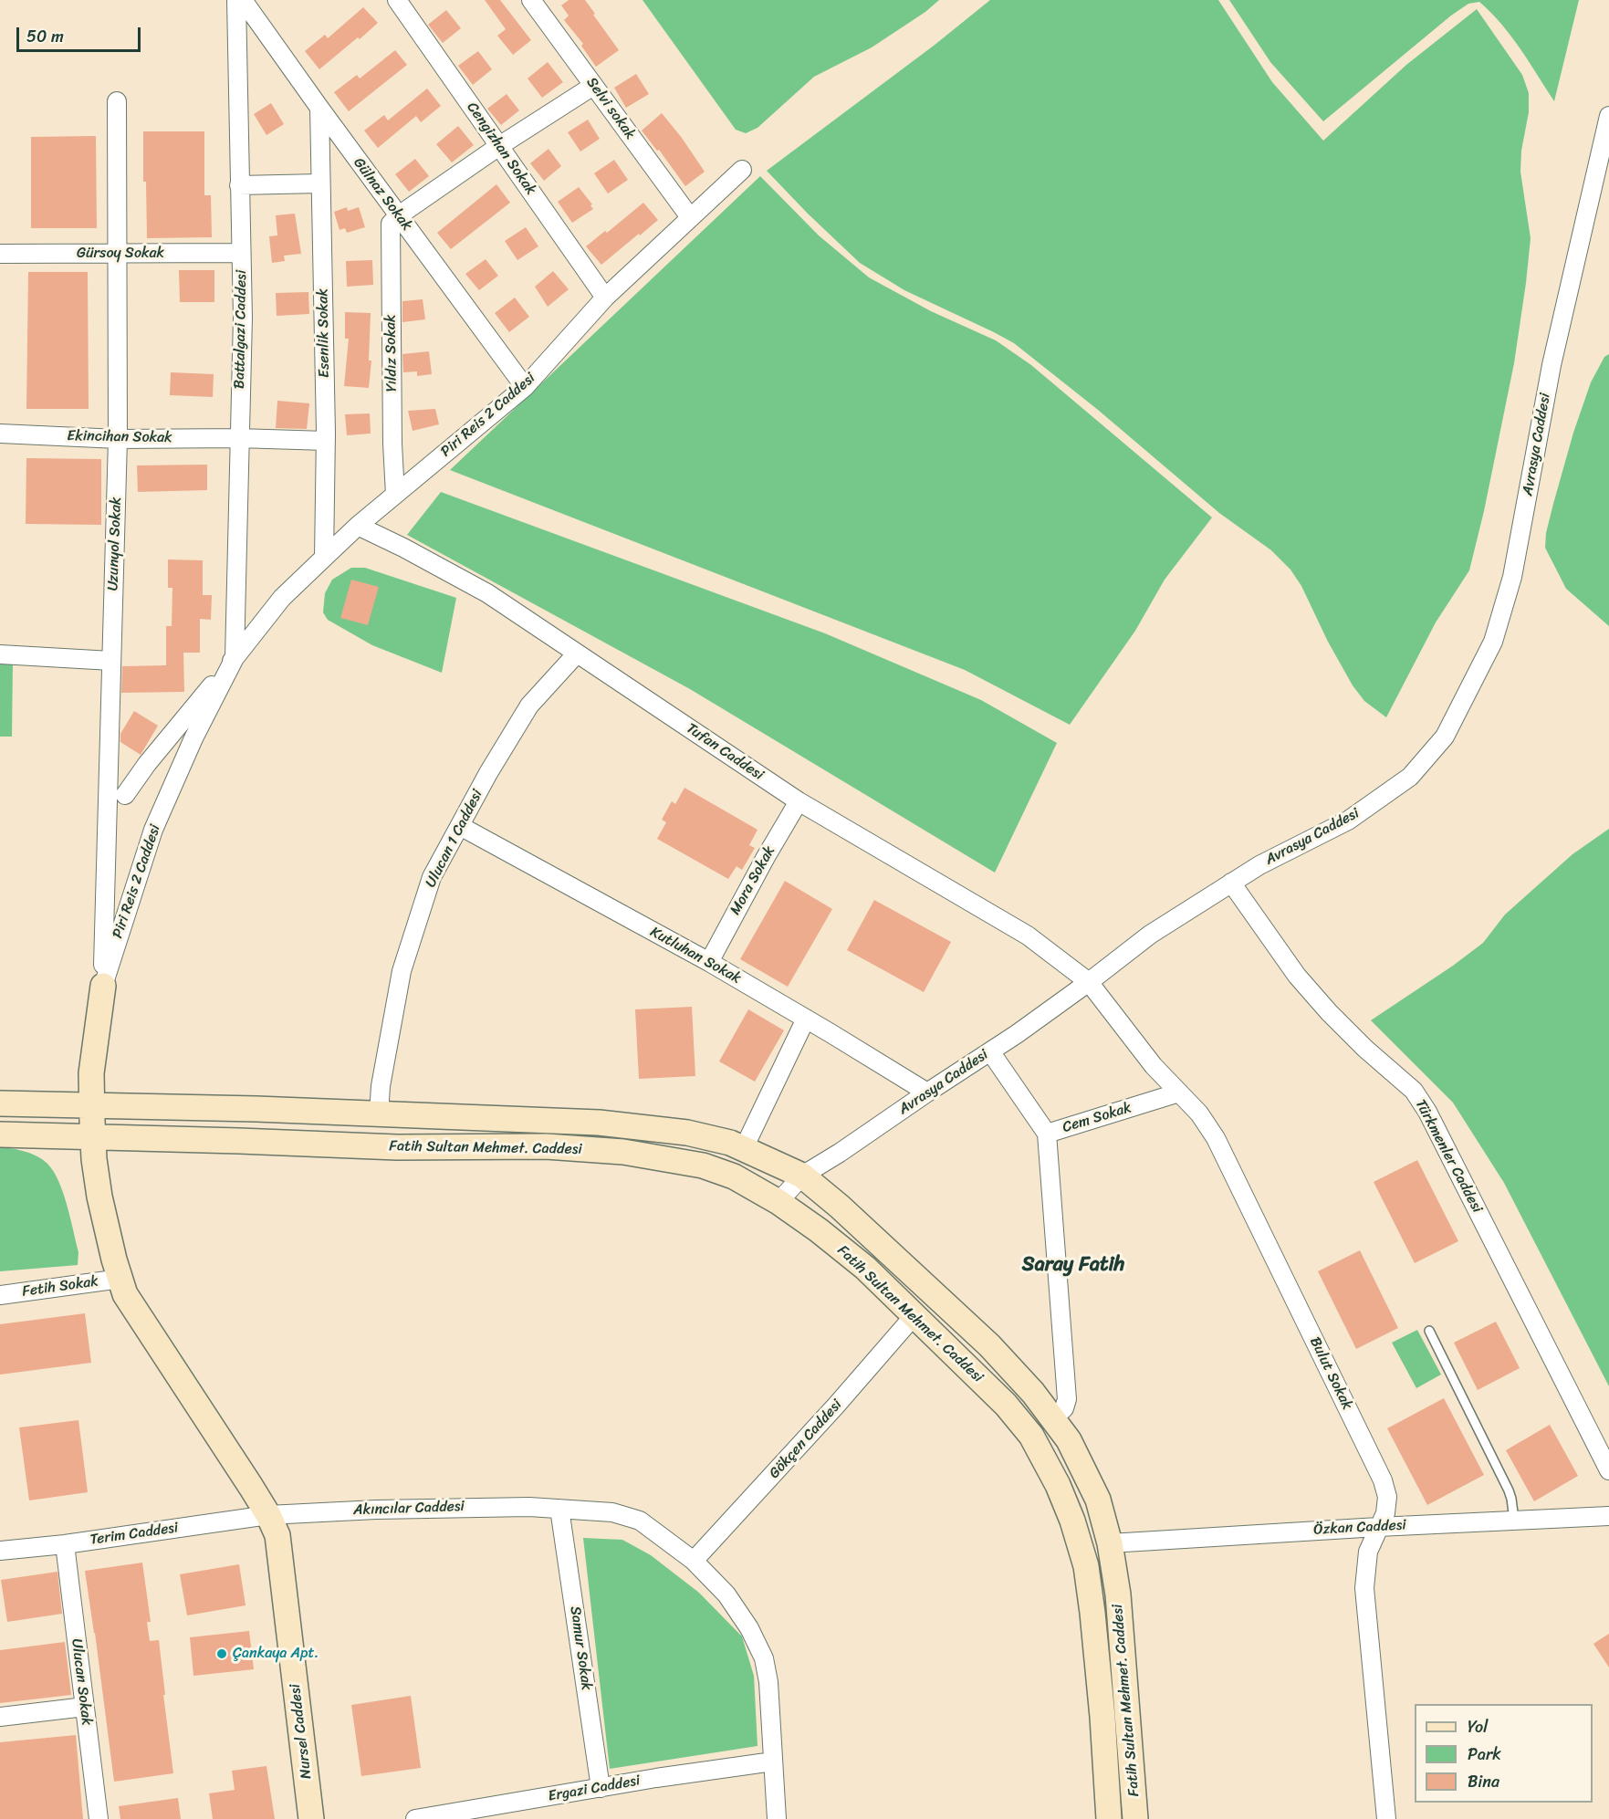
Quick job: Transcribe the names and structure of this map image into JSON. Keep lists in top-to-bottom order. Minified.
{"streets":{"street":["Selvi sokak","Cengizhan Sokak","Gülnaz Sokak","Gürsoy Sokak","Battalgazi Caddesi","Esenlik Sokak","Yıldız Sokak","Piri Reis 2 Caddesi","Ekincihan Sokak","Avrasya Caddesi","Uzunyol Sokak","Tufan Caddesi","Ulucan 1 Caddesi","Mora Sokak","Kutluhan Sokak","Cem Sokak","Fatih Sultan Mehmet. Caddesi","Türkmenler Caddesi","Fetih Sokak","Bulut Sokak","Gökçen Caddesi","Akıncılar Caddesi","Özkan Caddesi","Terim Caddesi","Samur Sokak","Ulucan Sokak","Nursel Caddesi","Ergazi Caddesi"]},"crossings":[["Selvi sokak","Piri Reis 2 Caddesi"],["Cengizhan Sokak","Piri Reis 2 Caddesi"],["Gülnaz Sokak","Esenlik Sokak"],["Gülnaz Sokak","Yıldız Sokak"],["Gülnaz Sokak","Piri Reis 2 Caddesi"],["Gürsoy Sokak","Battalgazi Caddesi"],["Gürsoy Sokak","Uzunyol Sokak"],["Battalgazi Caddesi","Piri Reis 2 Caddesi"],["Battalgazi Caddesi","Ekincihan Sokak"],["Esenlik Sokak","Piri Reis 2 Caddesi"],["Esenlik Sokak","Ekincihan Sokak"],["Yıldız Sokak","Piri Reis 2 Caddesi"],["Piri Reis 2 Caddesi","Uzunyol Sokak"],["Piri Reis 2 Caddesi","Tufan Caddesi"],["Piri Reis 2 Caddesi","Fatih Sultan Mehmet. Caddesi"],["Ekincihan Sokak","Uzunyol Sokak"],["Avrasya Caddesi","Tufan Caddesi"],["Avrasya Caddesi","Kutluhan Sokak"],["Avrasya Caddesi","Cem Sokak"],["Avrasya Caddesi","Fatih Sultan Mehmet. Caddesi"],["Avrasya Caddesi","Türkmenler Caddesi"],["Avrasya Caddesi","Bulut Sokak"],["Tufan Caddesi","Ulucan 1 Caddesi"],["Tufan Caddesi","Mora Sokak"],["Tufan Caddesi","Bulut Sokak"],["Ulucan 1 Caddesi","Kutluhan Sokak"],["Ulucan 1 Caddesi","Fatih Sultan Mehmet. Caddesi"],["Mora Sokak","Kutluhan Sokak"],["Cem Sokak","Bulut Sokak"],["Fatih Sultan Mehmet. Caddesi","Gökçen Caddesi"],["Fatih Sultan Mehmet. Caddesi","Özkan Caddesi"],["Bulut Sokak","Özkan Caddesi"],["Gökçen Caddesi","Akıncılar Caddesi"],["Akıncılar Caddesi","Terim Caddesi"],["Akıncılar Caddesi","Samur Sokak"],["Akıncılar Caddesi","Nursel Caddesi"],["Akıncılar Caddesi","Ergazi Caddesi"],["Terim Caddesi","Ulucan Sokak"],["Terim Caddesi","Nursel Caddesi"],["Samur Sokak","Ergazi Caddesi"]],"districts":["Saray Fatih"],"places":["Çankaya Apt."],"legend":["Yol","Park","Bina"],"scale_bar":"50 m"}
